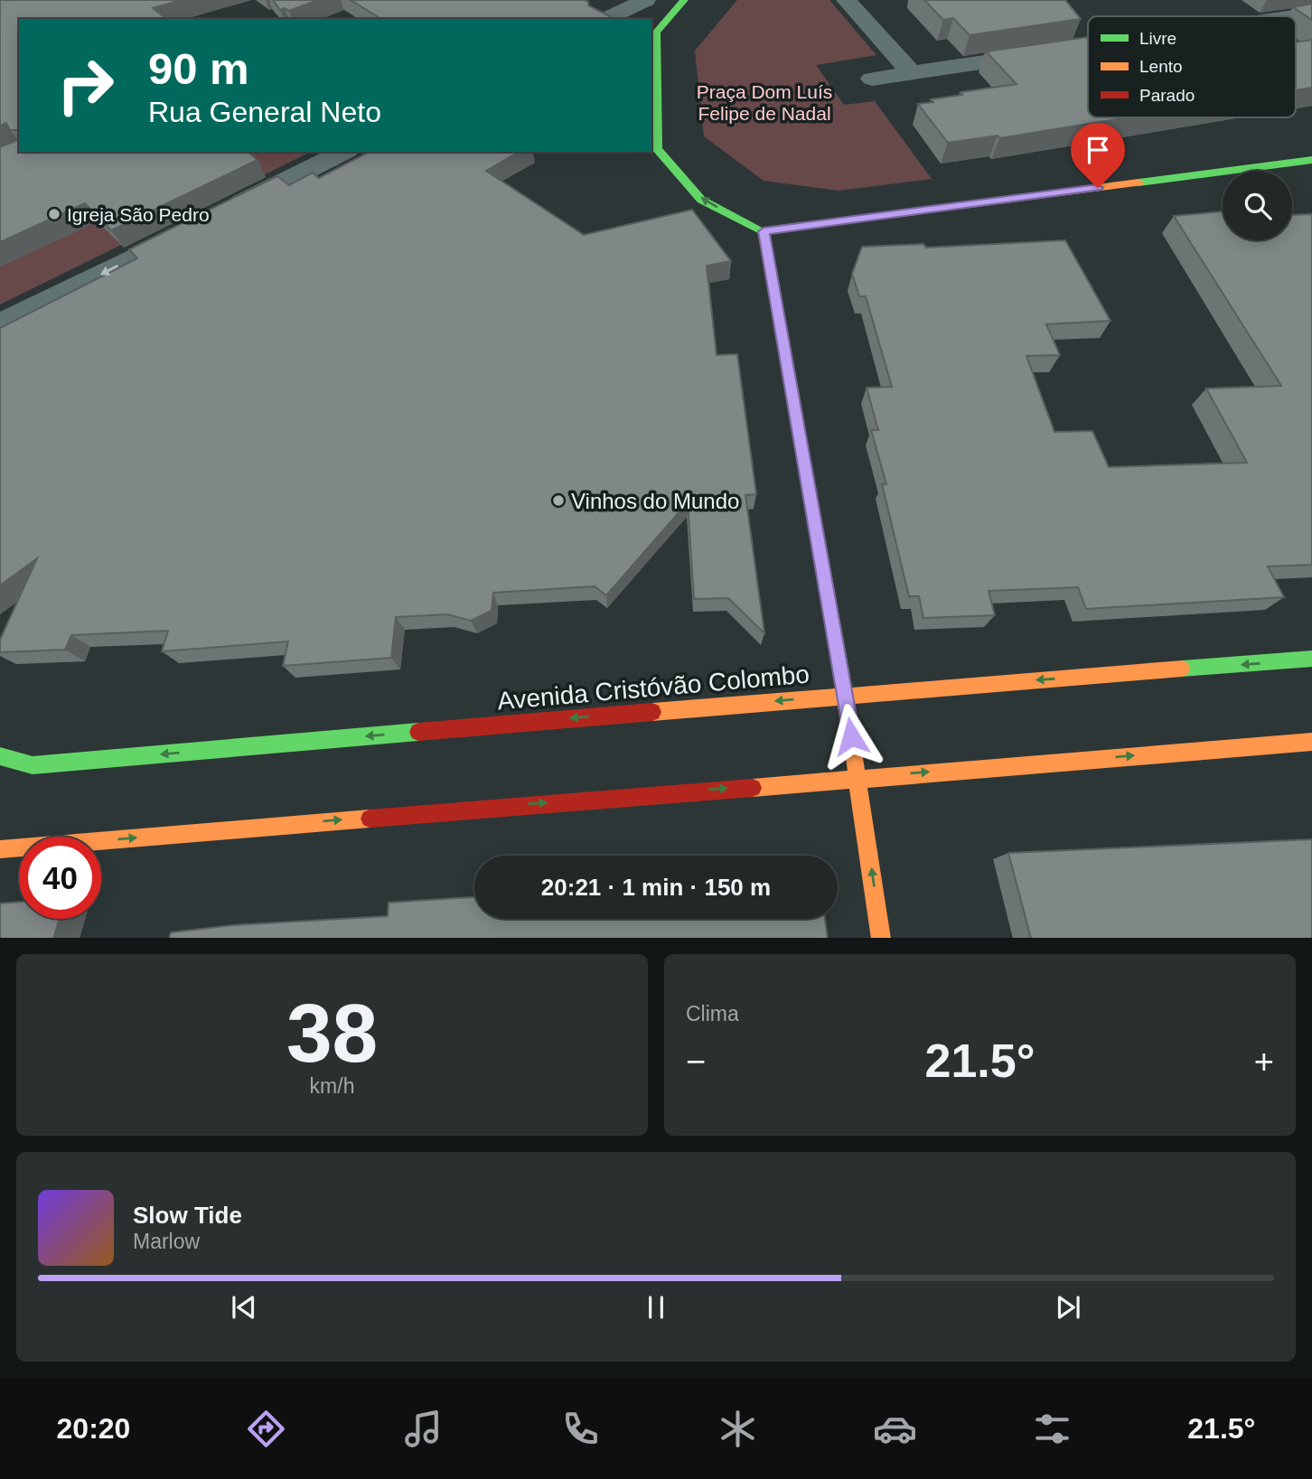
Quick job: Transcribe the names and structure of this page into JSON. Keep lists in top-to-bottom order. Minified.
{"streets":{"street":["Avenida Cristóvão Colombo"]},"parks":["Praça Dom Luís Felipe de Nadal"],"places":["Igreja São Pedro","Vinhos do Mundo"],"legend":["Livre","Lento","Parado"],"page":{"turn":["90 m","Rua General Neto"],"limit":"40","trip":"20:21 · 1 min · 150 m","tile":[["38","km/h"],"Clima"],"heat":["−","21.5°","+"],"song":["Slow Tide","Marlow"],"tabs":["20:20","21.5°"]}}
